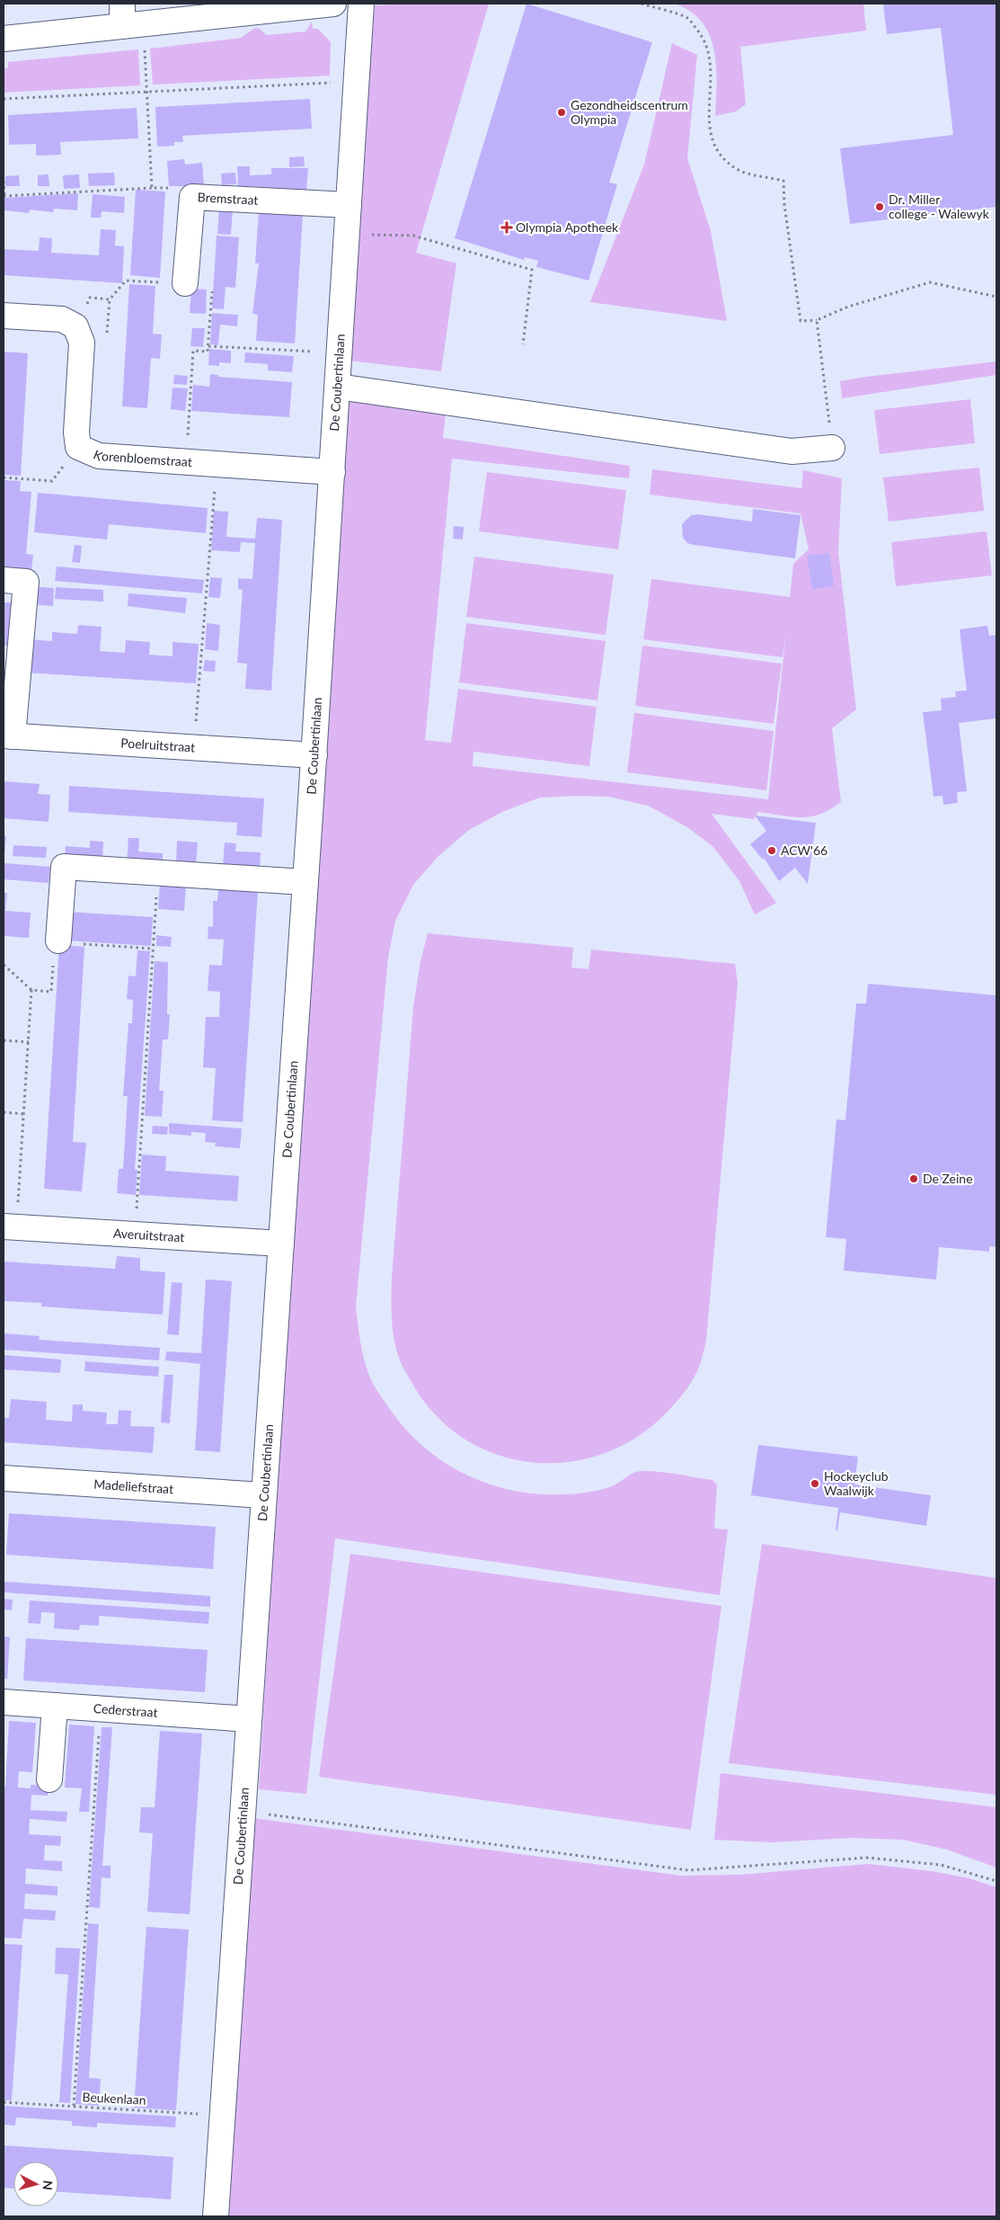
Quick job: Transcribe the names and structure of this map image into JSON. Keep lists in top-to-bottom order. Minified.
{"streets":{"street":["Bremstraat","De Coubertinlaan","Korenbloemstraat","Poelruitstraat","Averuitstraat","Madeliefstraat","Cederstraat"],"path":["Beukenlaan"]},"crossings":[["Bremstraat","De Coubertinlaan"],["De Coubertinlaan","Korenbloemstraat"],["De Coubertinlaan","Poelruitstraat"],["De Coubertinlaan","Averuitstraat"],["De Coubertinlaan","Madeliefstraat"],["De Coubertinlaan","Cederstraat"],["De Coubertinlaan","Beukenlaan"]],"places":{"other":["Gezondheidscentrum Olympia","Dr. Miller college - Walewyk","ACW'66","De Zeine","Hockeyclub Waalwijk"],"health":["Olympia Apotheek"]},"north":"right"}
